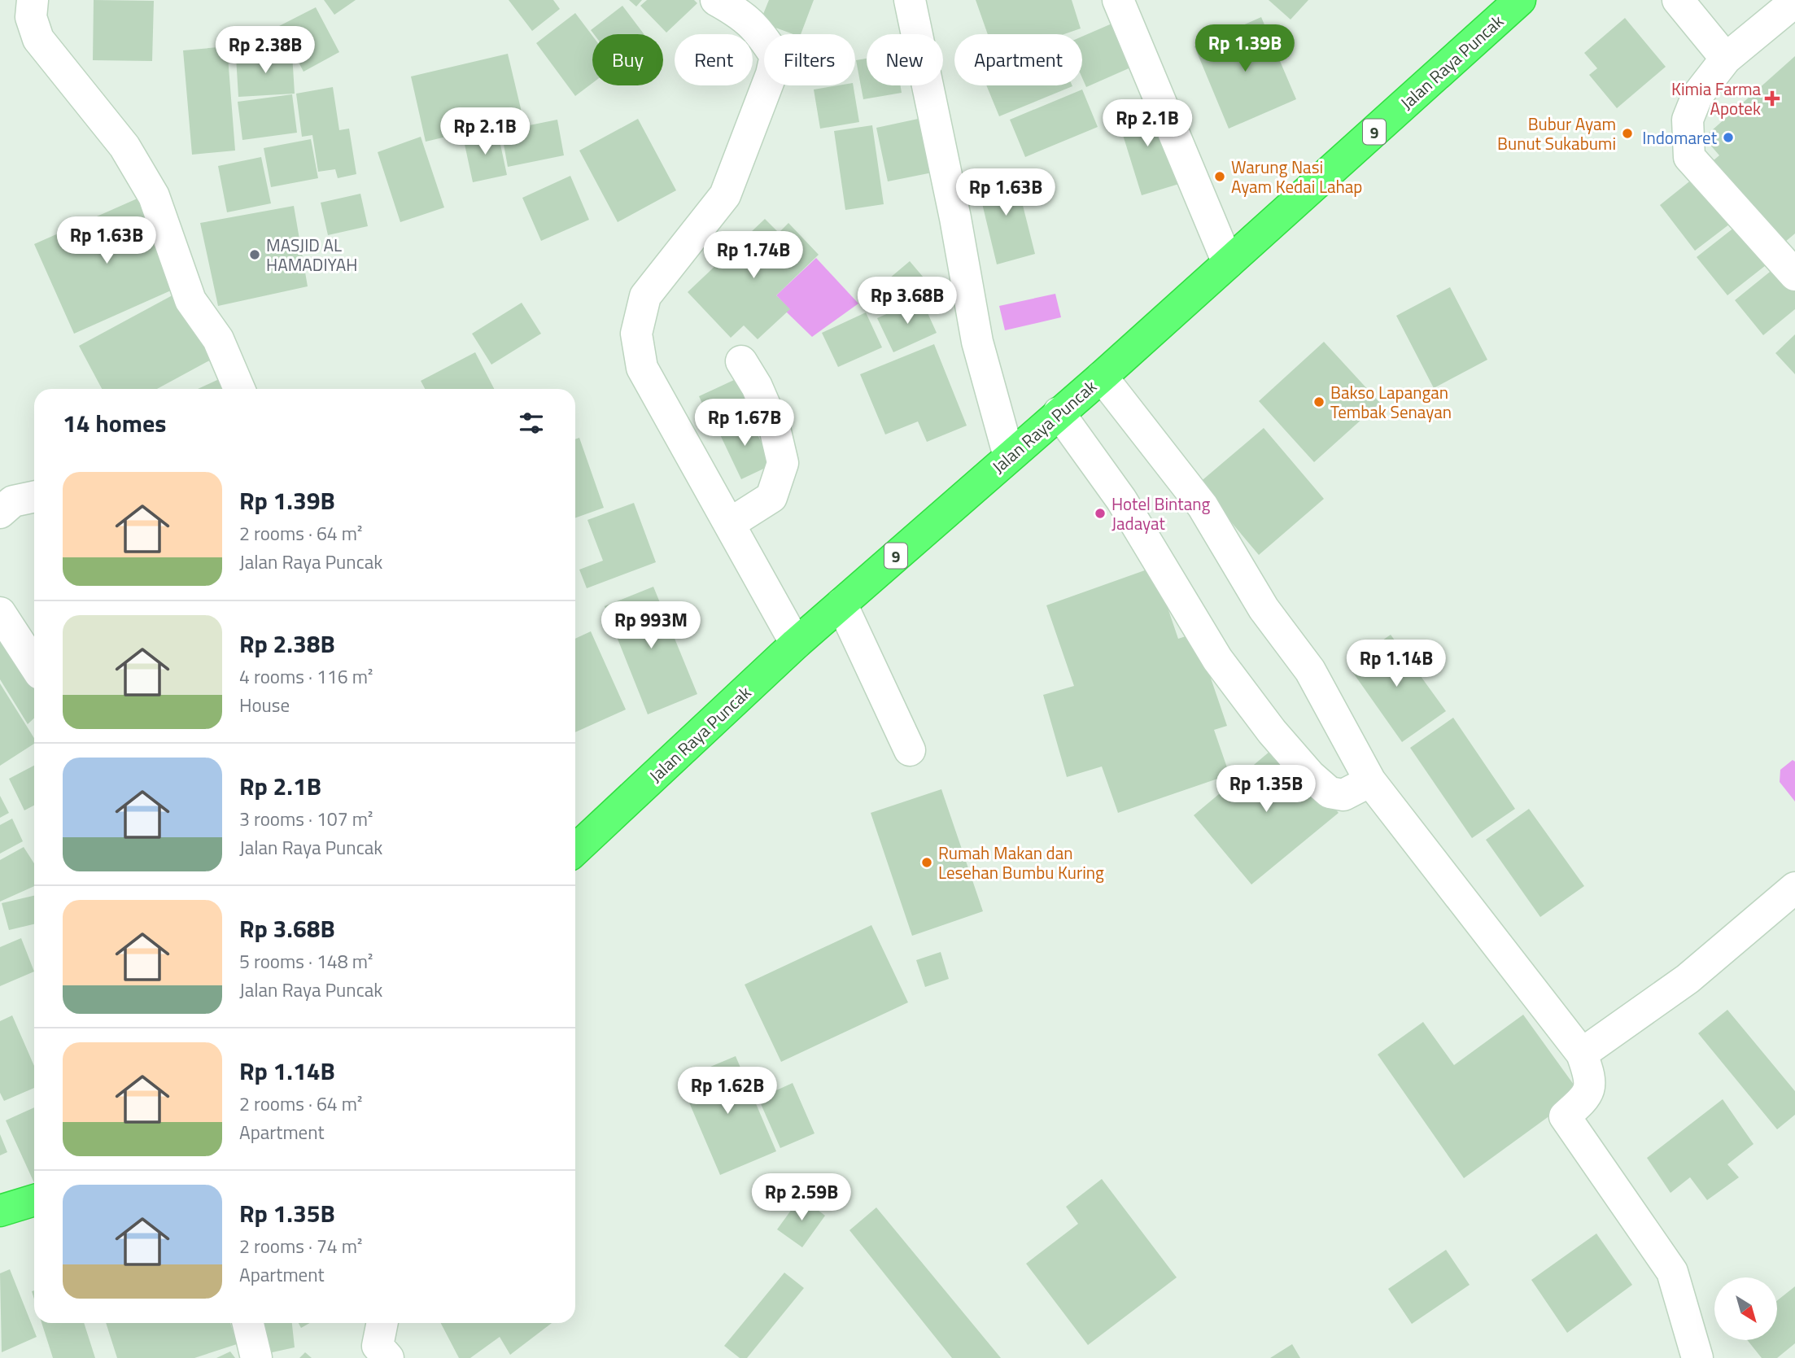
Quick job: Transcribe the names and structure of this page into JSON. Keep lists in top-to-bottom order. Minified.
{"streets":{"highway":["Jalan Raya Puncak","9"]},"places":{"health":["Kimia Farma Apotek"],"other":["Bubur Ayam Bunut Sukabumi","Indomaret","Warung Nasi Ayam Kedai Lahap","MASJID AL HAMADIYAH","Bakso Lapangan Tembak Senayan","Hotel Bintang Jadayat","Rumah Makan dan Lesehan Bumbu Kuring"]},"north":"bottom right","page":{"price":["Rp 1.39B","Rp 2.38B","Rp 2.1B","Rp 2.1B","Rp 1.63B","Rp 1.63B","Rp 1.74B","Rp 3.68B","Rp 1.67B","Rp 993M","Rp 1.14B","Rp 1.35B","Rp 1.62B","Rp 2.59B"],"chip":["Buy","Rent","Filters","New","Apartment"],"heading":"14 homes","list":[{"name":"Rp 1.39B","note":"2 rooms · 64 m² · Jalan Raya Puncak"},{"name":"Rp 2.38B","note":"4 rooms · 116 m² · House"},{"name":"Rp 2.1B","note":"3 rooms · 107 m² · Jalan Raya Puncak"},{"name":"Rp 3.68B","note":"5 rooms · 148 m² · Jalan Raya Puncak"},{"name":"Rp 1.14B","note":"2 rooms · 64 m² · Apartment"},{"name":"Rp 1.35B","note":"2 rooms · 74 m² · Apartment"}]}}
